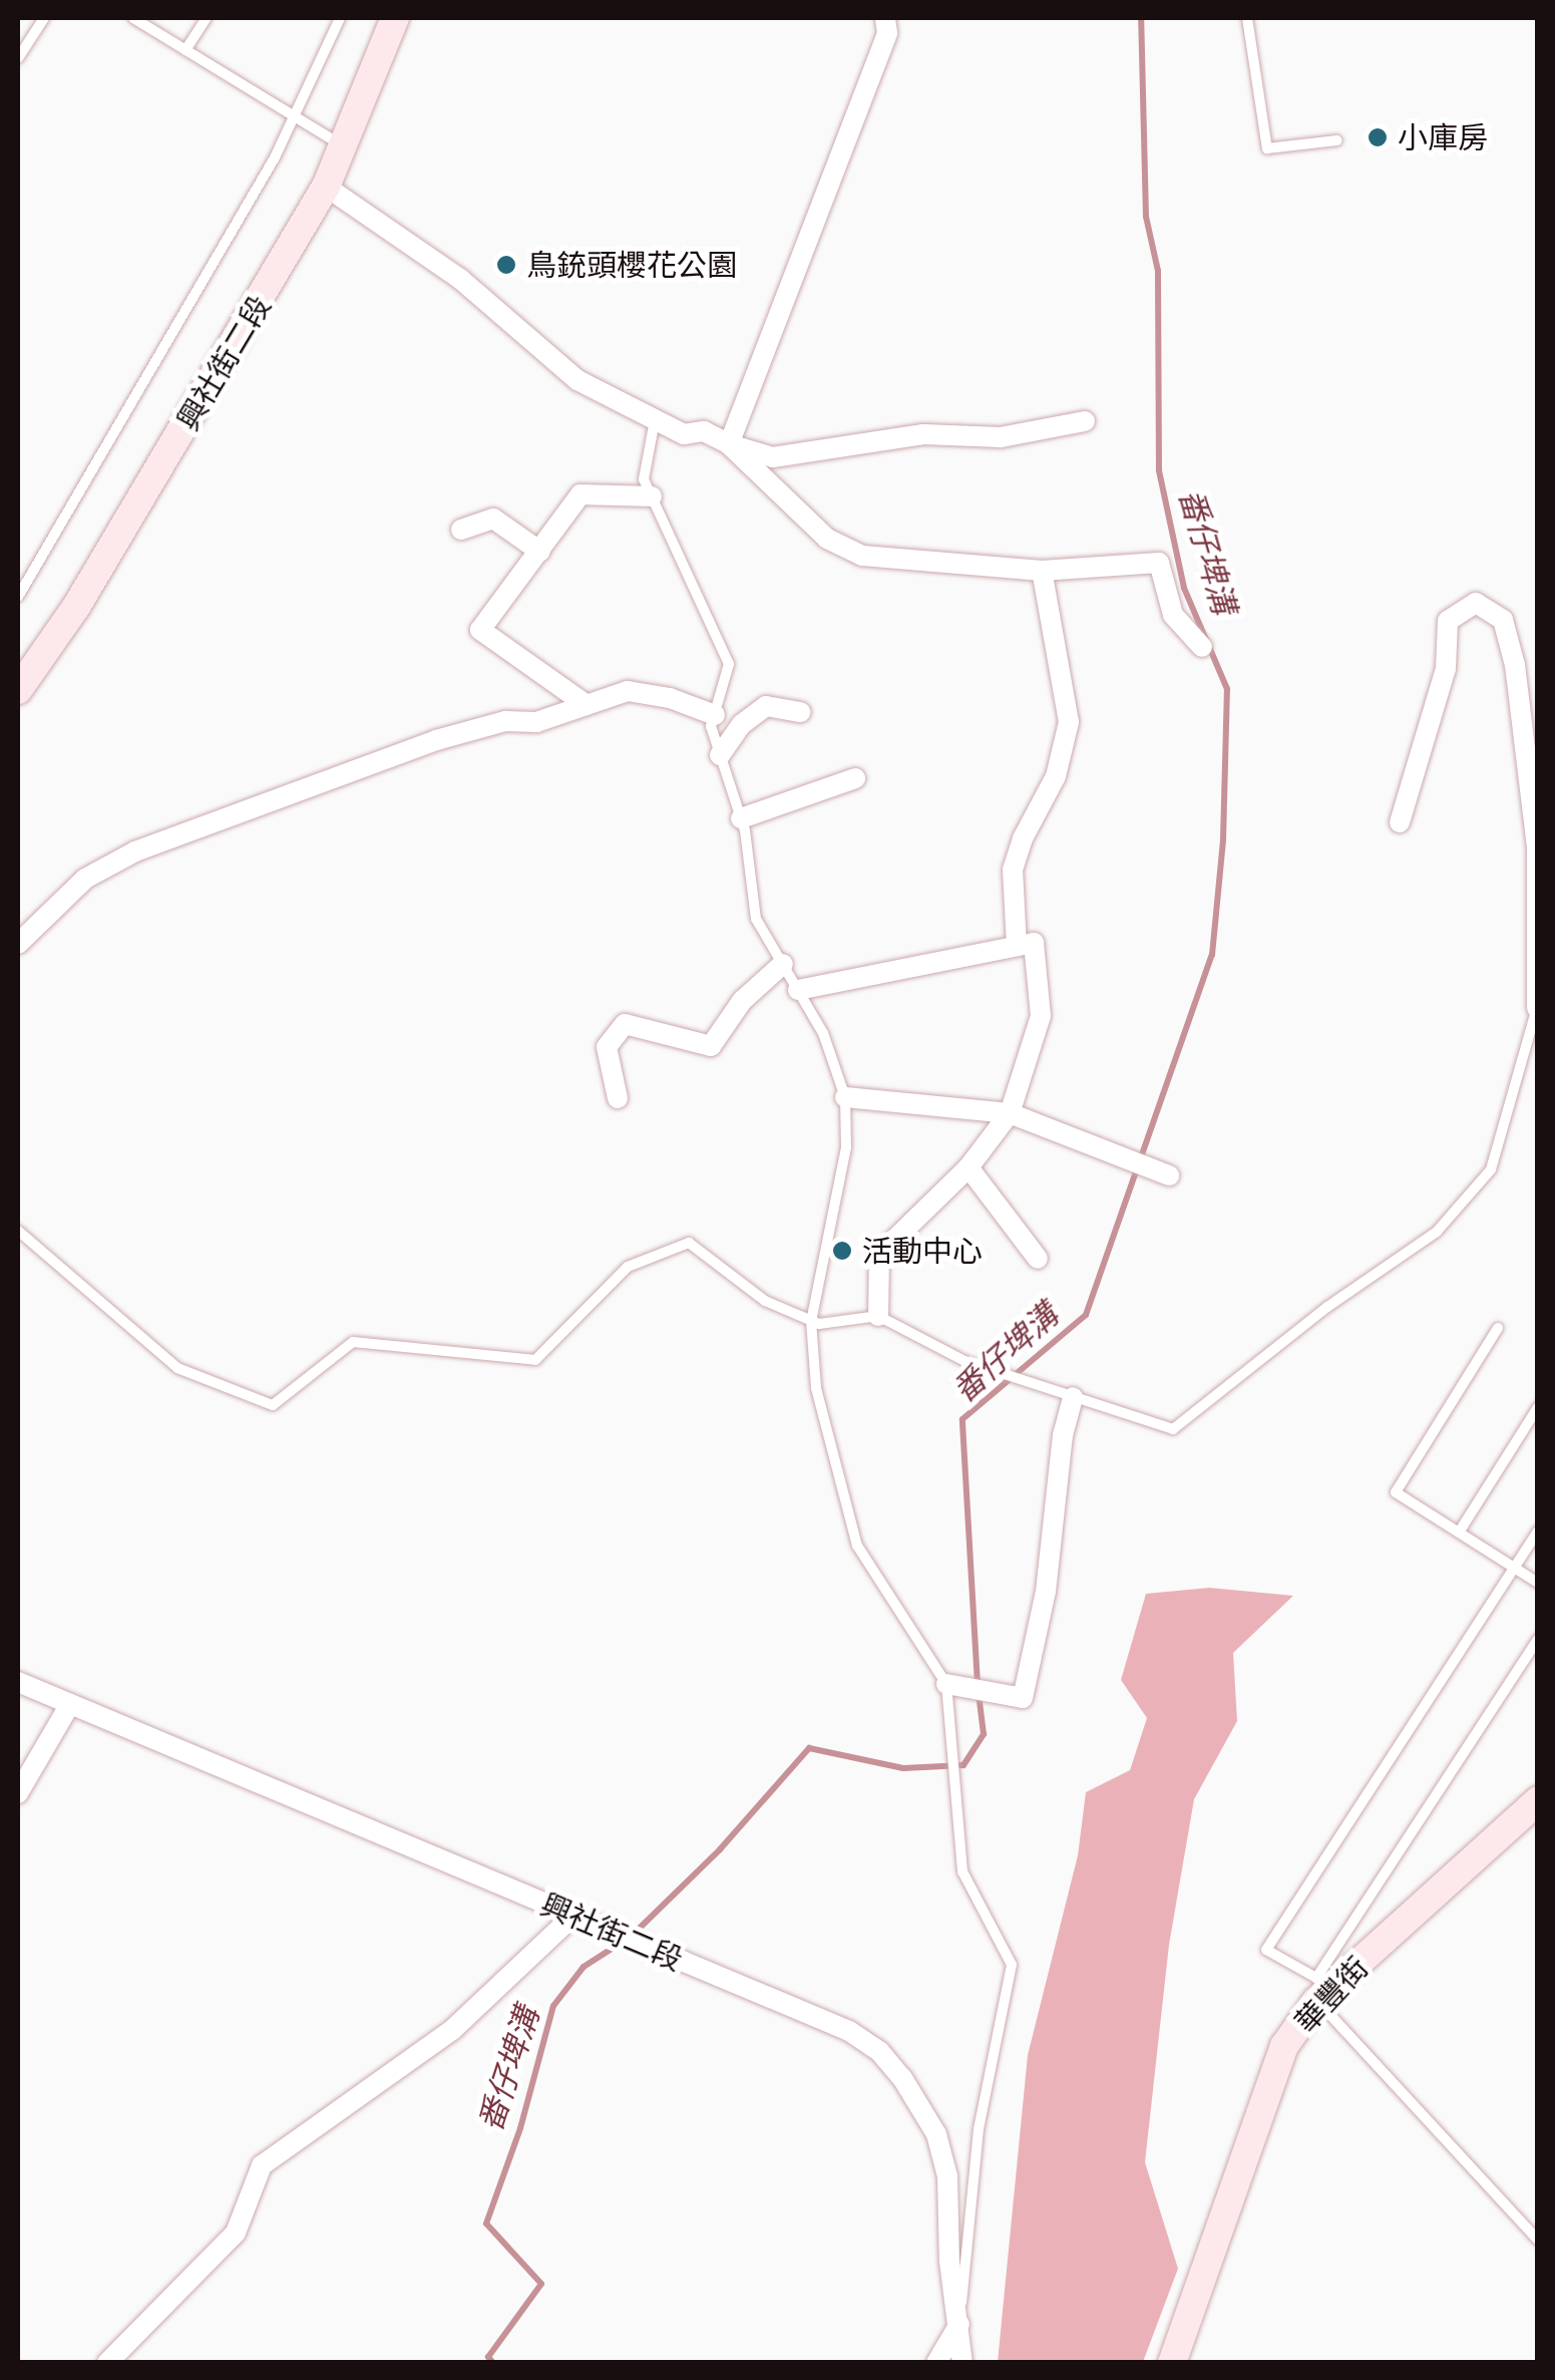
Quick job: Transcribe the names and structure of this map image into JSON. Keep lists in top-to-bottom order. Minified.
{"streets":{"street":["興社街二段","華豐街"]},"water":["番仔埤溝"],"places":["小庫房","鳥銃頭櫻花公園","活動中心"]}
